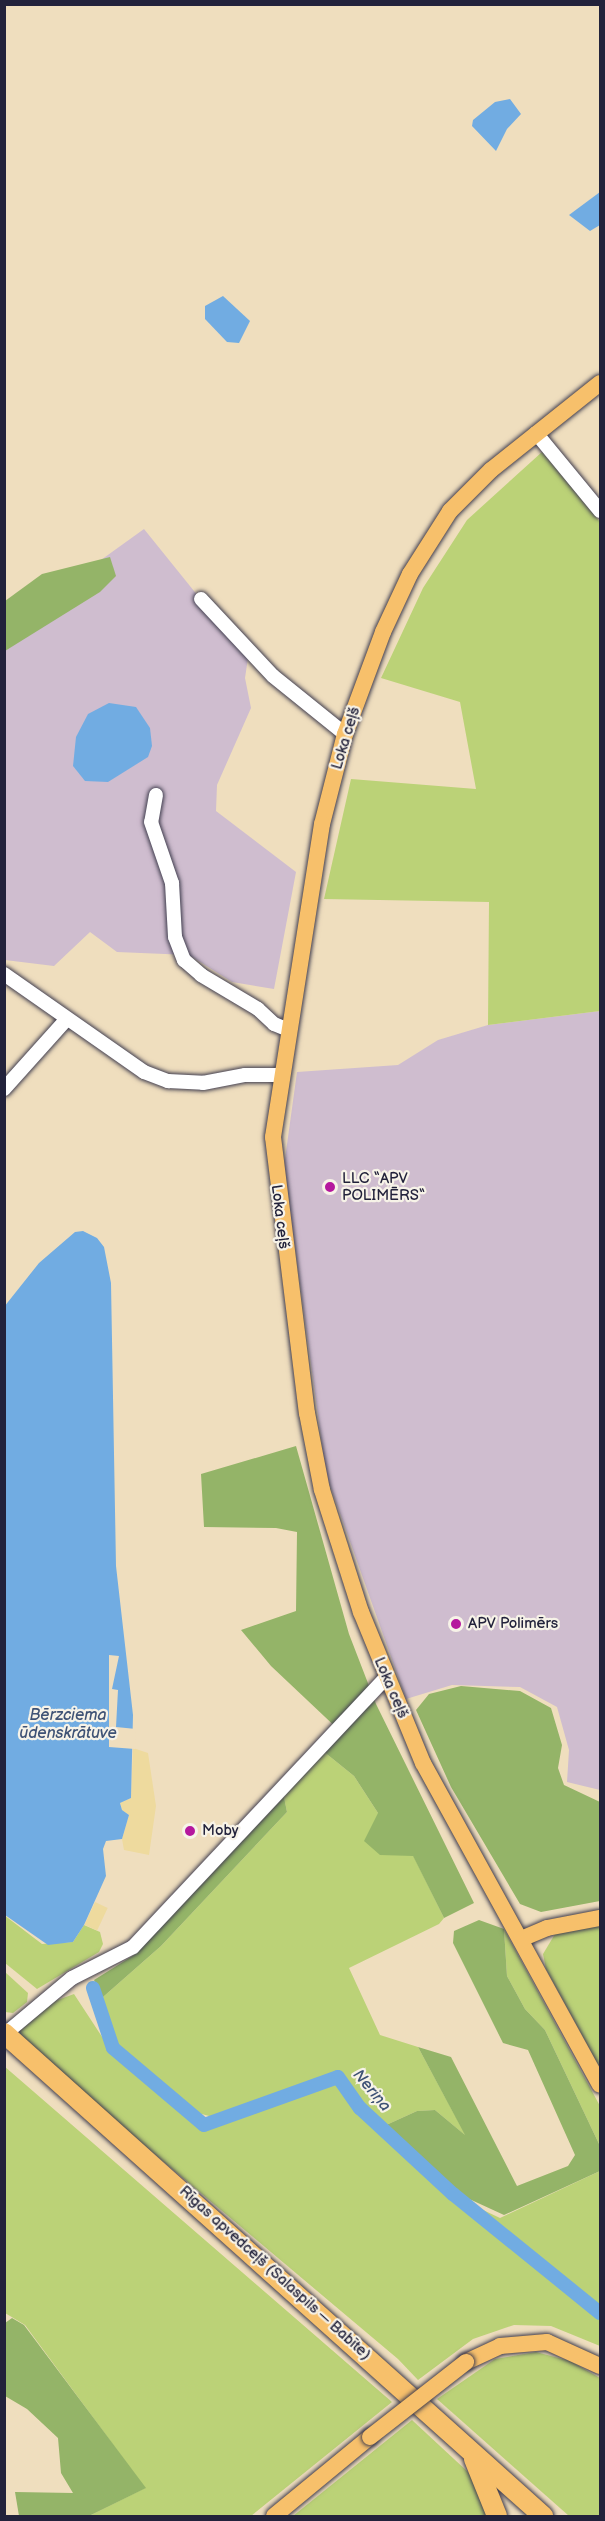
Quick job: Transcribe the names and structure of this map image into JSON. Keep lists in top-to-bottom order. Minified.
{"streets":{"highway":["Rīgas apvedceļš (Salaspils — Babīte)"],"main road":["Loka ceļš"]},"water":["Bērzciema ūdenskrātuve","Neriņa"],"places":["LLC “APV POLIMĒRS“","APV Polimērs","Moby"]}
